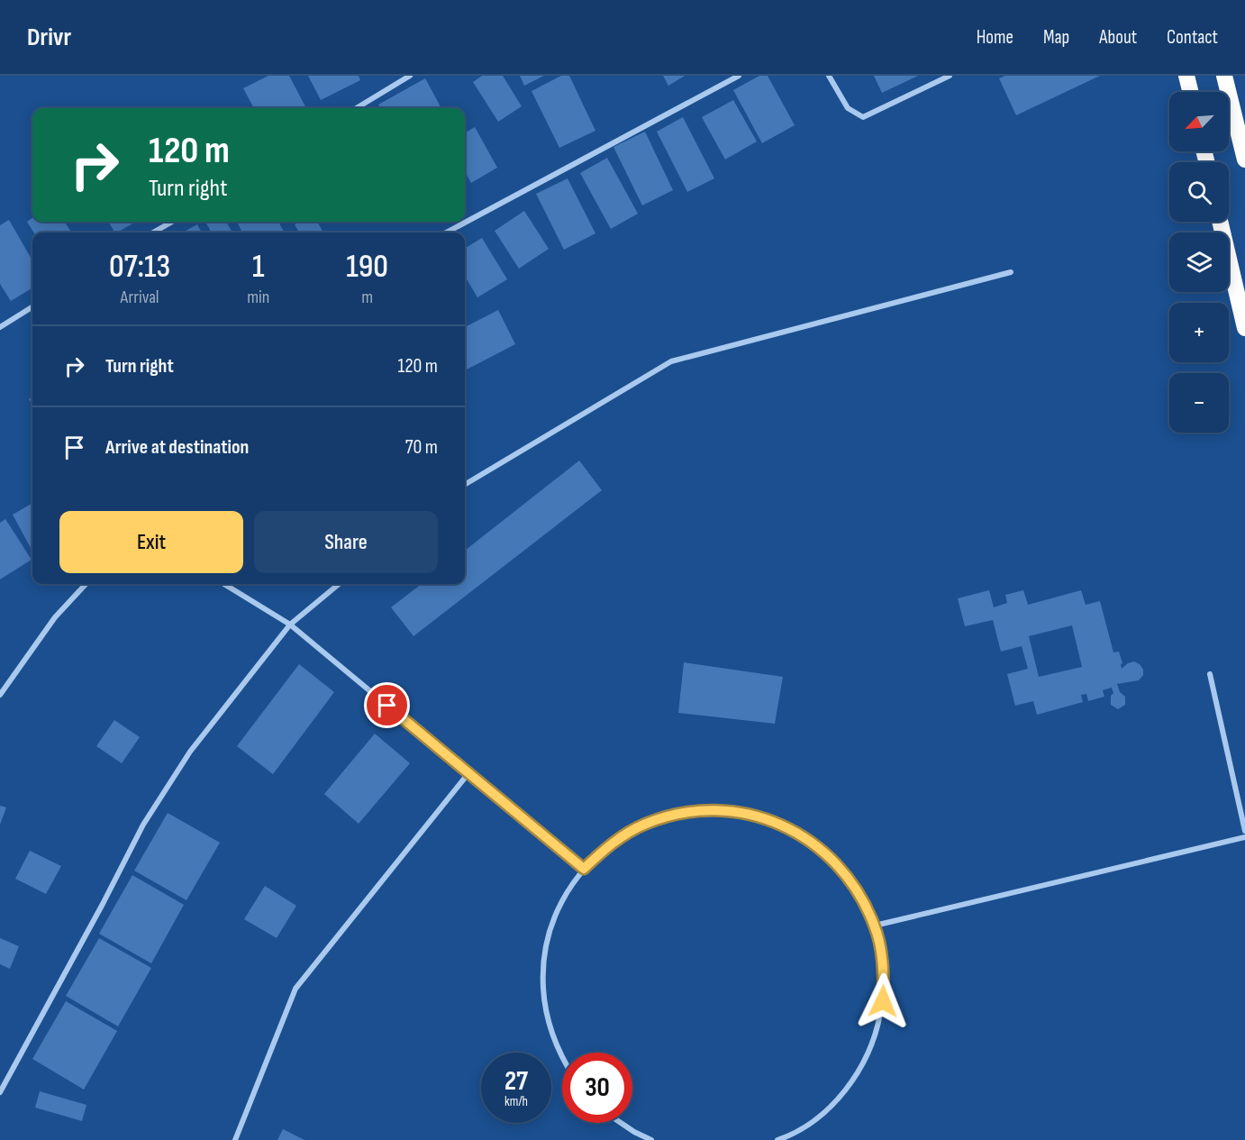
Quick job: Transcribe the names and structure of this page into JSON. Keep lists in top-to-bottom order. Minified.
{"north":"bottom left","page":{"header":"Drivr","nav":["Home","Map","About","Contact"],"map_buttons":["+","−"],"turn":["120 m","Turn right"],"eta":["07:13","Arrival","1","min","190","m"],"list":[{"name":"Turn right","value":"120 m"},{"name":"Arrive at destination","value":"70 m"}],"buttons":["Exit","Share"],"speed":"27 km/h","limit":"30"}}
